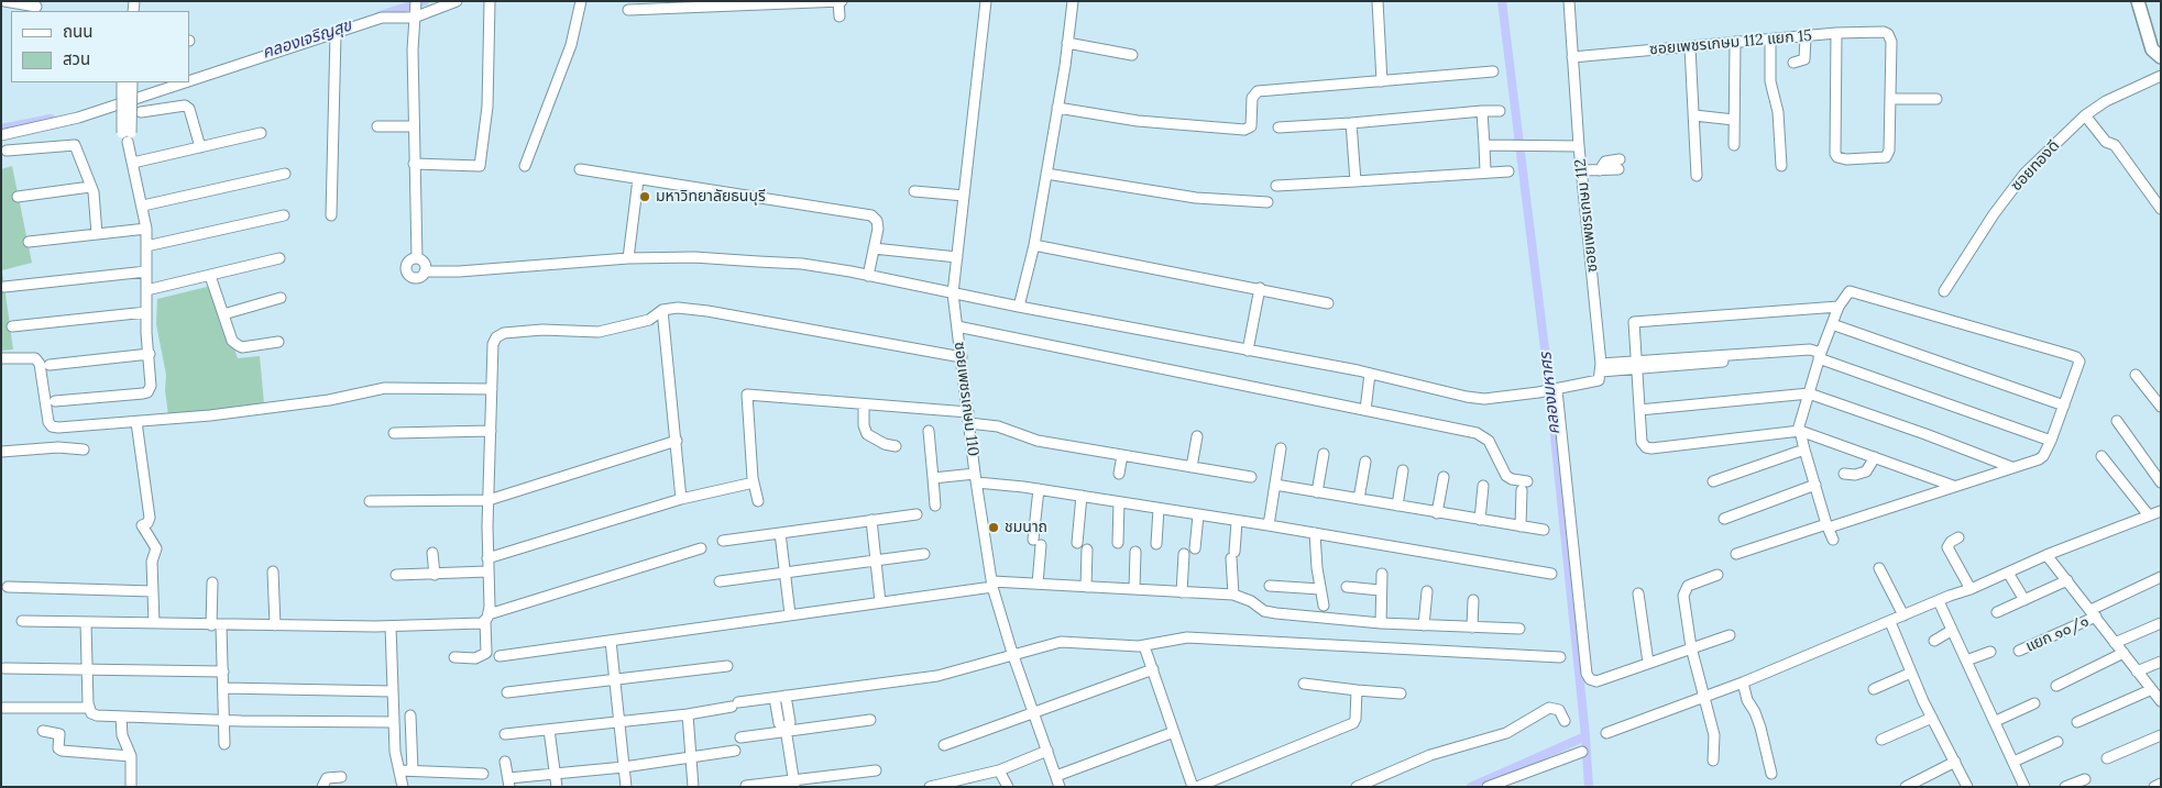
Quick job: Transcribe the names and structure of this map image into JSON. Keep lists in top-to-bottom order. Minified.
{"streets":{"street":["ซอยเพชรเกษม 112 แยก 15","ซอยทองดี","ซอยเพชรเกษม 112","ซอยเพชรเกษม 110","แยก ๑๐/๑"]},"crossings":[["ซอยเพชรเกษม 112 แยก 15","ซอยเพชรเกษม 112"]],"water":["คลองเจริญสุข","คลองมหาศร"],"places":["มหาวิทยาลัยธนบุรี","ชมนาถ"],"legend":["ถนน","สวน"]}
